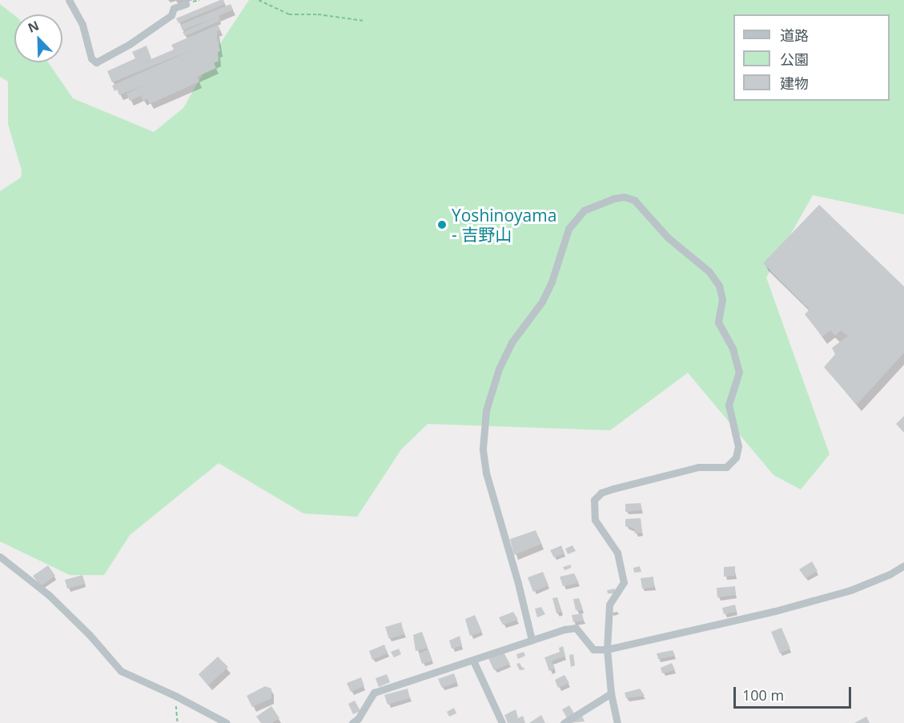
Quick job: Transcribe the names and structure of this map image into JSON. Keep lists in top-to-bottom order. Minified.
{"places":["Yoshinoyama - 吉野山"],"legend":["道路","公園","建物"],"scale_bar":"100 m","north":"top left"}
